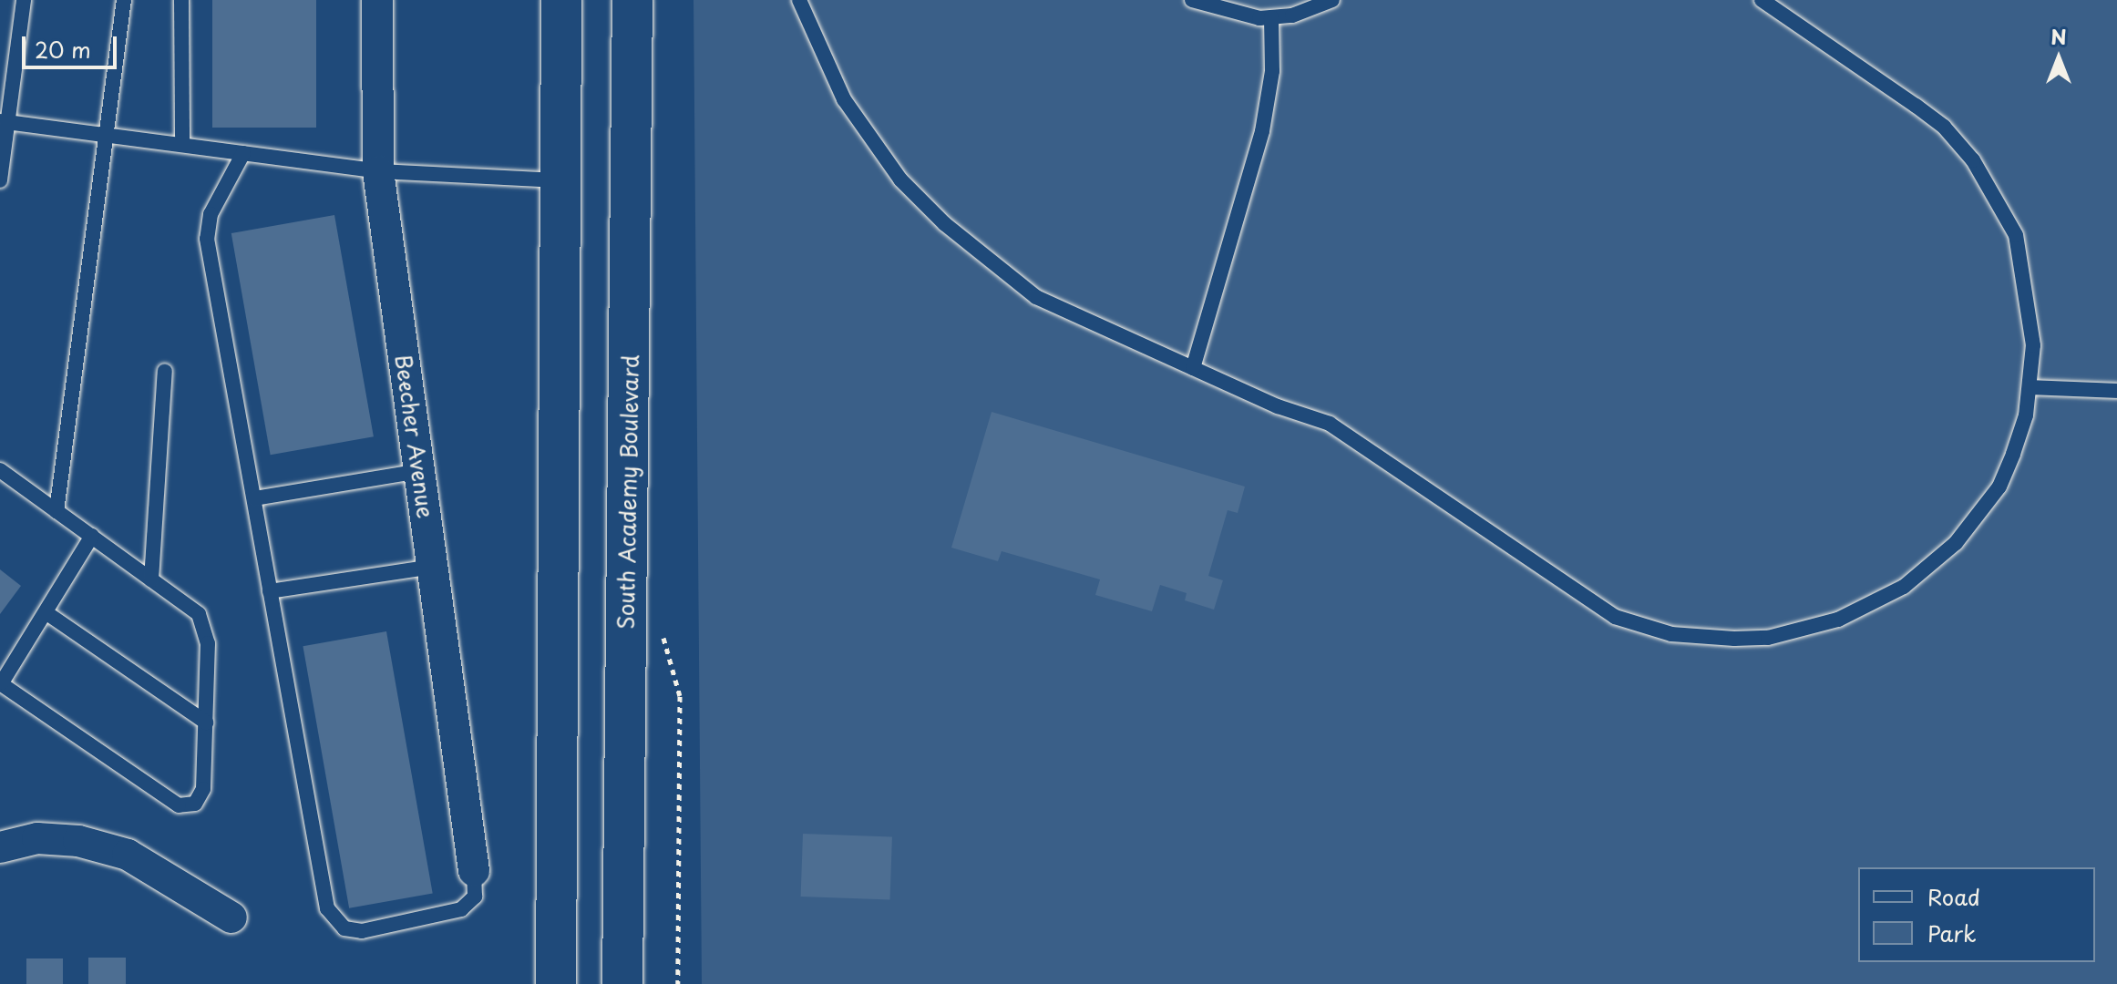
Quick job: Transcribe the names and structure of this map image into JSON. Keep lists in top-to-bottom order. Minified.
{"streets":{"highway":["South Academy Boulevard"],"street":["Beecher Avenue"]},"legend":["Road","Park"],"scale_bar":"20 m","north":"top"}
